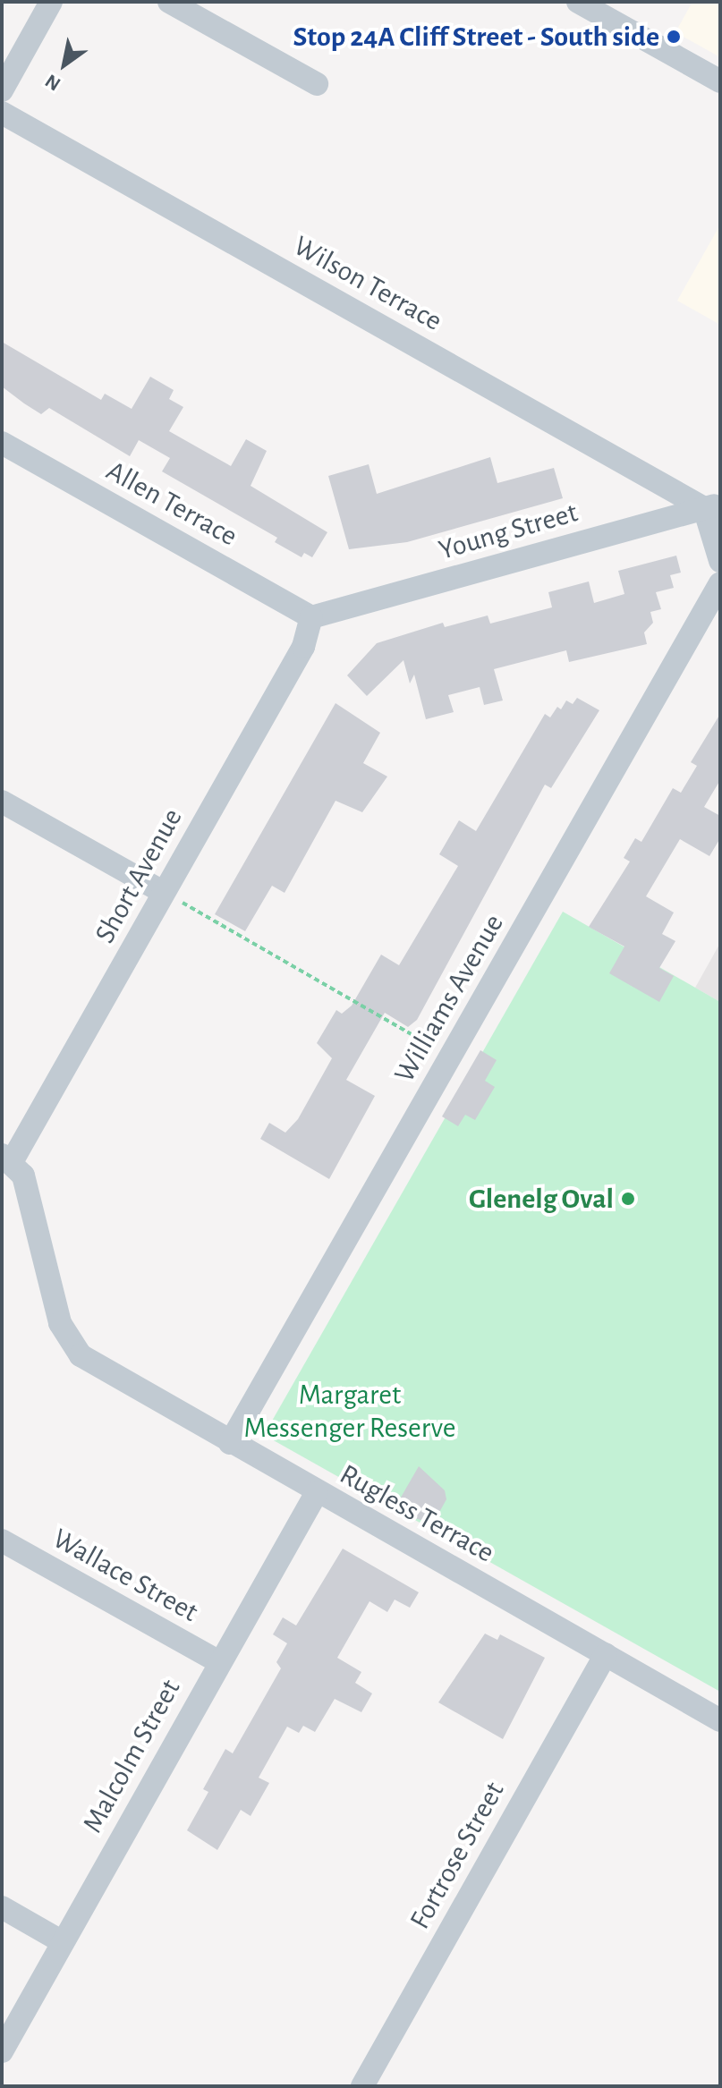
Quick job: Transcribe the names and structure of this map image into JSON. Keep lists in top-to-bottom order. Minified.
{"streets":{"street":["Wilson Terrace","Allen Terrace","Young Street","Short Avenue","Williams Avenue","Rugless Terrace","Wallace Street","Malcolm Street","Fortrose Street"]},"crossings":[["Wilson Terrace","Young Street"],["Allen Terrace","Young Street"],["Allen Terrace","Short Avenue"],["Young Street","Short Avenue"],["Short Avenue","Rugless Terrace"],["Williams Avenue","Rugless Terrace"],["Rugless Terrace","Malcolm Street"],["Rugless Terrace","Fortrose Street"],["Wallace Street","Malcolm Street"]],"parks":["Margaret Messenger Reserve"],"places":["Stop 24A Cliff Street - South side","Glenelg Oval"],"north":"bottom left"}
